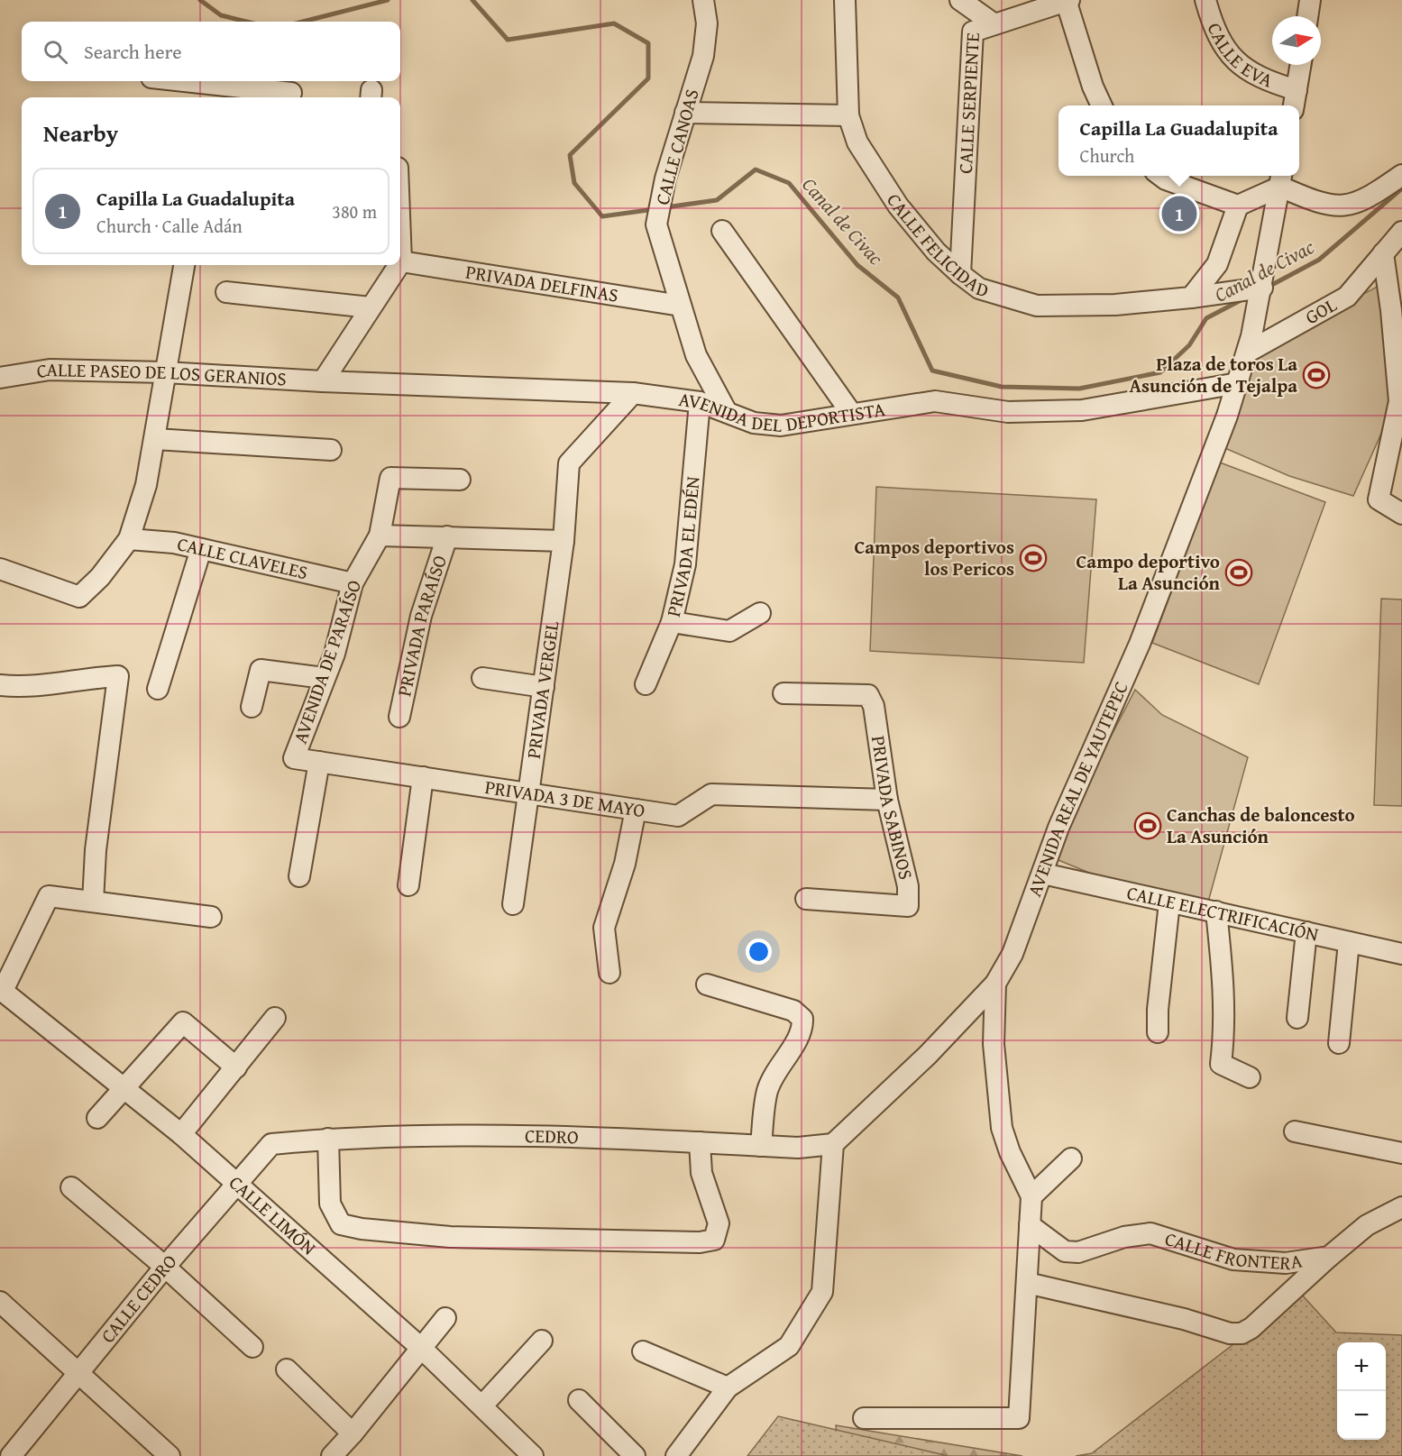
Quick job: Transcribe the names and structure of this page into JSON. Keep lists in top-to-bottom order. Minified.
{"streets":{"street":["CALLE EVA","CALLE SERPIENTE","CALLE CANOAS","CALLE FELICIDAD","PRIVADA DELFINAS","GOL","CALLE PASEO DE LOS GERANIOS","AVENIDA DEL DEPORTISTA","PRIVADA EL EDÉN","CALLE CLAVELES","PRIVADA PARAÍSO","AVENIDA DE PARAÍSO","PRIVADA VERGEL","AVENIDA REAL DE YAUTEPEC","PRIVADA 3 DE MAYO","PRIVADA SABINOS","CALLE ELECTRIFICACIÓN","CEDRO","CALLE LIMÓN","CALLE FRONTERA","CALLE CEDRO"]},"crossings":[["CALLE SERPIENTE","CALLE FELICIDAD"],["CALLE CANOAS","PRIVADA DELFINAS"],["CALLE CANOAS","AVENIDA DEL DEPORTISTA"],["CALLE FELICIDAD","AVENIDA REAL DE YAUTEPEC"],["GOL","AVENIDA REAL DE YAUTEPEC"],["CALLE PASEO DE LOS GERANIOS","AVENIDA DEL DEPORTISTA"],["AVENIDA DEL DEPORTISTA","PRIVADA EL EDÉN"],["AVENIDA DEL DEPORTISTA","PRIVADA VERGEL"],["AVENIDA DEL DEPORTISTA","AVENIDA REAL DE YAUTEPEC"],["CALLE CLAVELES","AVENIDA DE PARAÍSO"],["AVENIDA DE PARAÍSO","PRIVADA 3 DE MAYO"],["PRIVADA VERGEL","PRIVADA 3 DE MAYO"],["AVENIDA REAL DE YAUTEPEC","CALLE ELECTRIFICACIÓN"],["AVENIDA REAL DE YAUTEPEC","CEDRO"],["PRIVADA 3 DE MAYO","PRIVADA SABINOS"],["CEDRO","CALLE CEDRO"],["CALLE LIMÓN","CALLE CEDRO"]],"water":["Canal de Civac"],"places":{"sports":["Plaza de toros La Asunción de Tejalpa","Campos deportivos los Pericos","Campo deportivo La Asunción","Canchas de baloncesto La Asunción"]},"north":"right","page":{"search":"Search here","heading":"Nearby","popup":["Capilla La Guadalupita","Church"],"list":[{"mark":"1","name":"Capilla La Guadalupita","note":"Church · Calle Adán","value":"380 m"}],"pins":"1","map_buttons":["+","−"]}}
